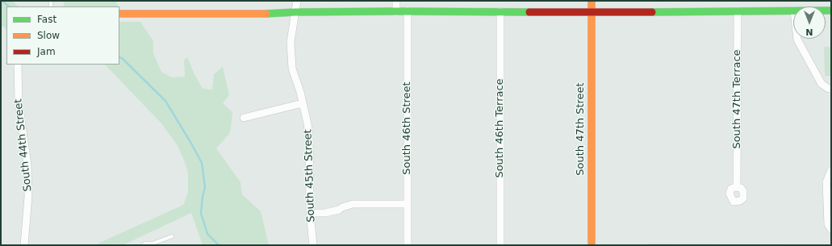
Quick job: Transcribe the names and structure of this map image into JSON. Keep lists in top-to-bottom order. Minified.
{"streets":{"main road":["South 47th Street"],"street":["South 47th Terrace","South 46th Street","South 46th Terrace","South 44th Street","South 45th Street"]},"legend":["Fast","Slow","Jam"],"north":"bottom"}
